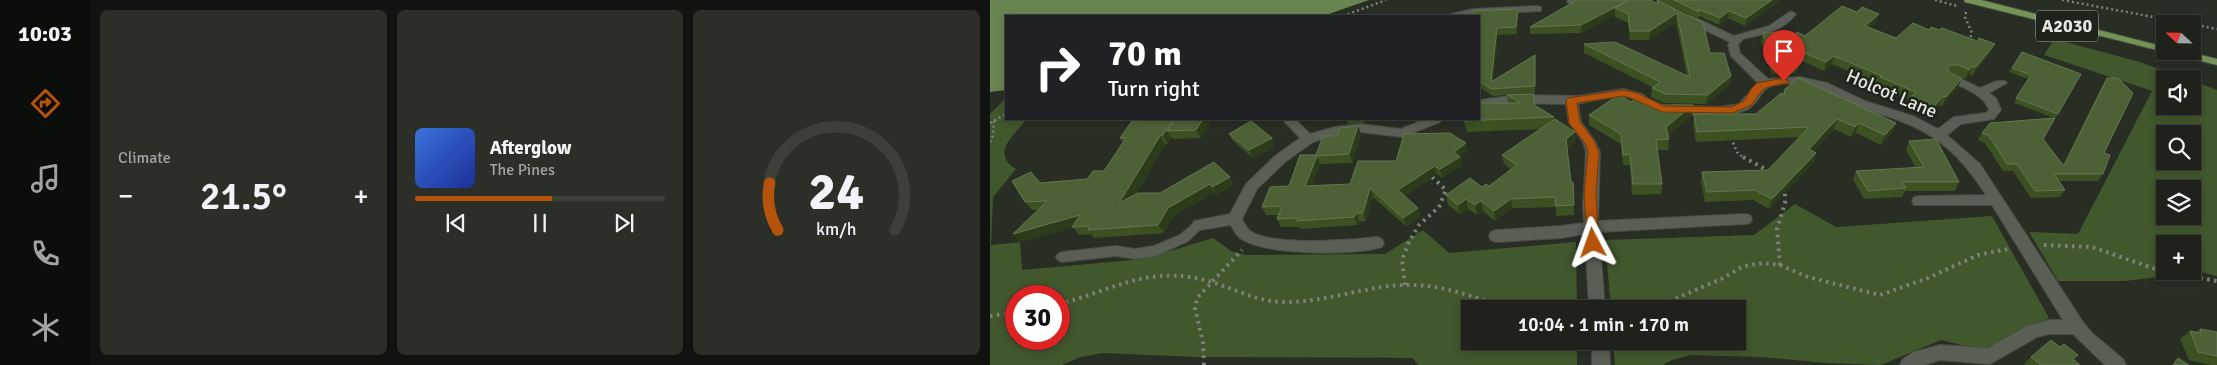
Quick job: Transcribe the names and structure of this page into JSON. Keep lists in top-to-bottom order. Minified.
{"streets":{"main road":["A2030"],"street":["Holcot Lane"]},"north":"left","page":{"tabs":"10:03","tile":"Climate","map_buttons":"+","turn":["70 m","Turn right"],"song":["Afterglow","The Pines"],"heat":["−","21.5°","+"],"limit":"30","trip":"10:04 · 1 min · 170 m","gauge":["24","km/h"]}}
